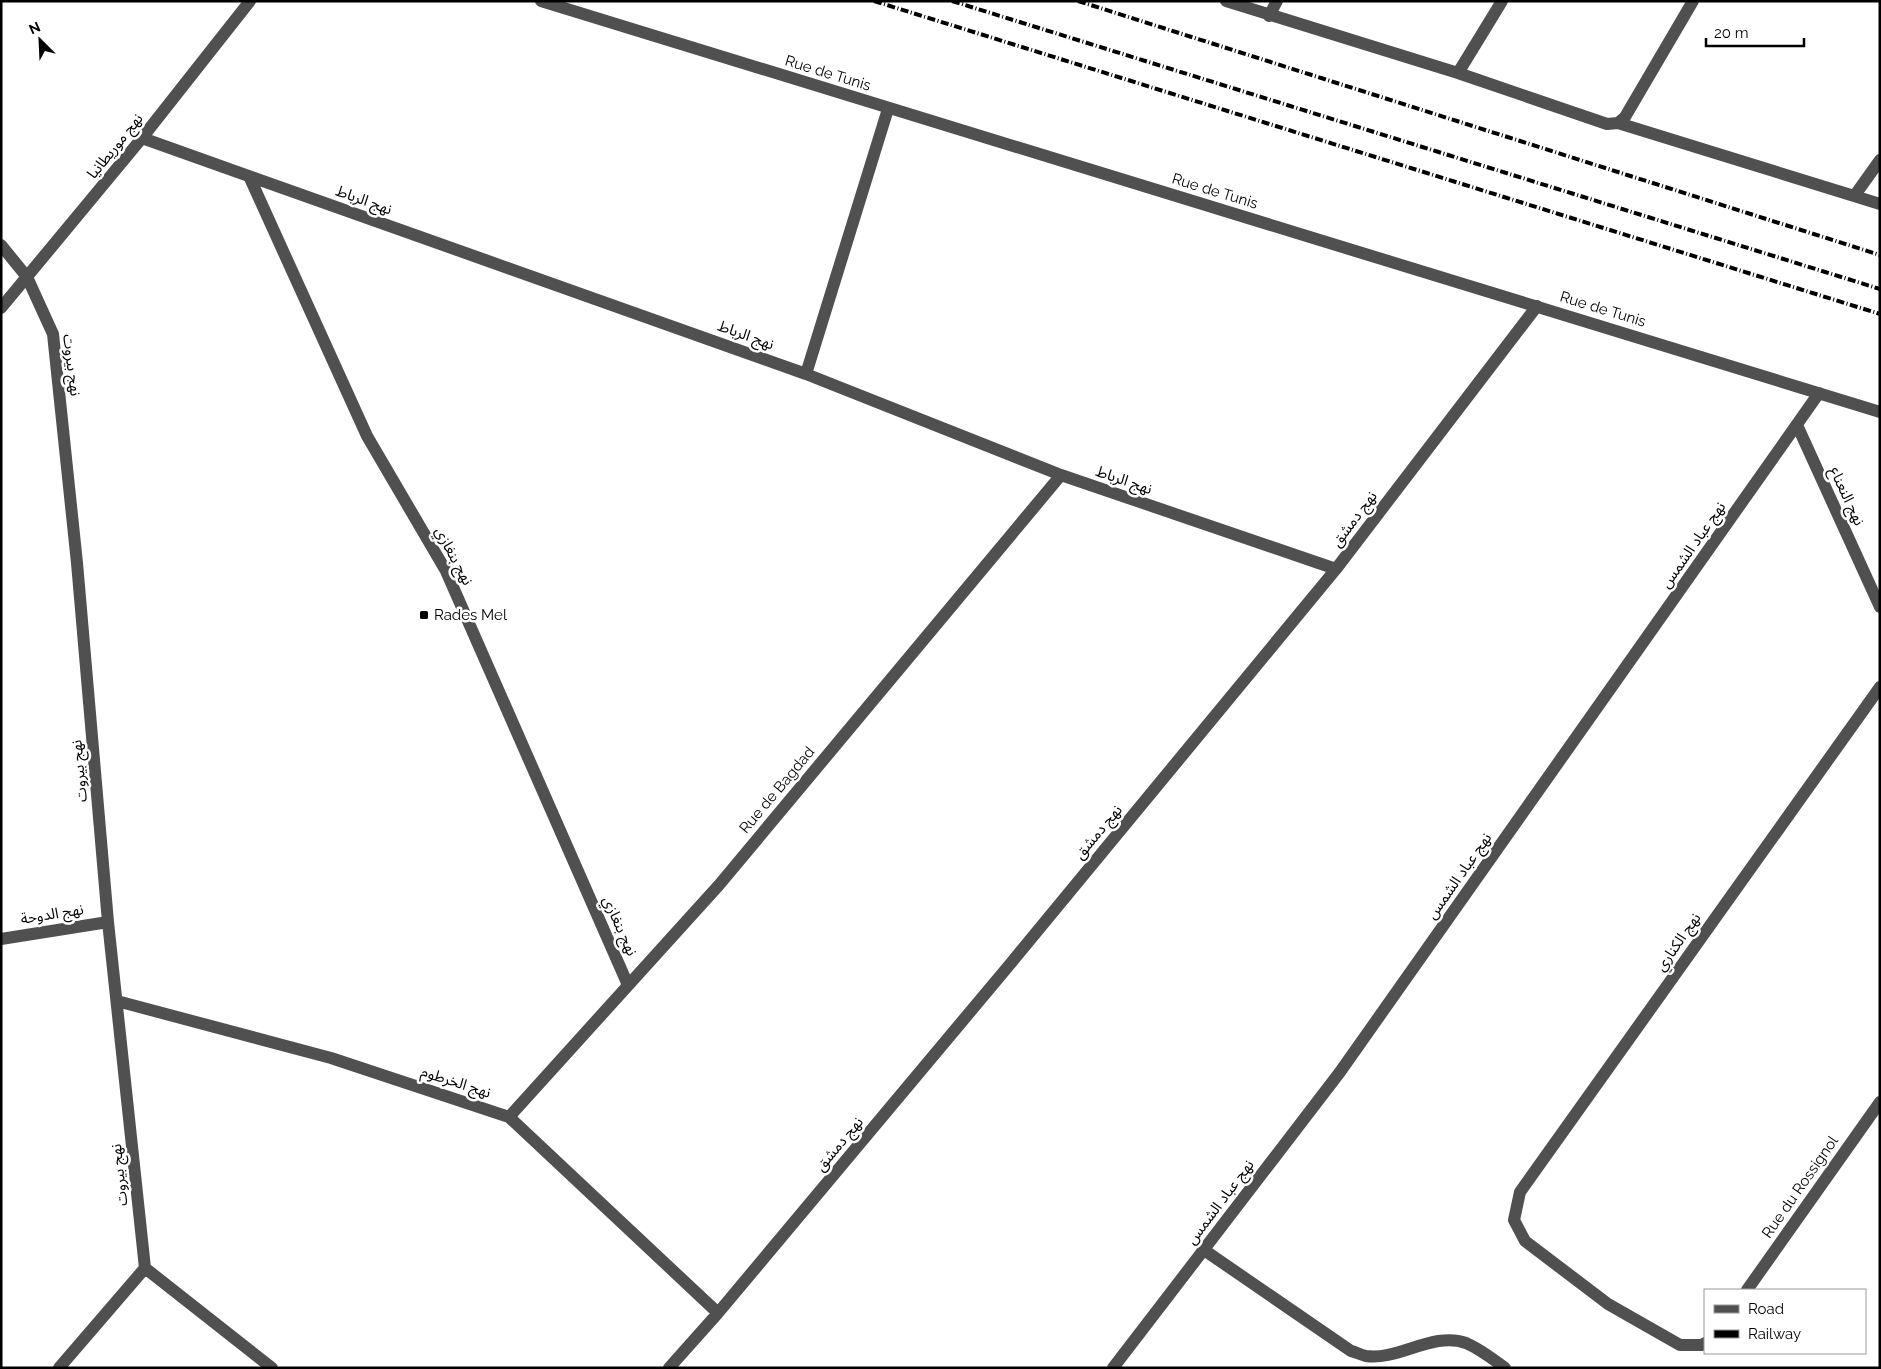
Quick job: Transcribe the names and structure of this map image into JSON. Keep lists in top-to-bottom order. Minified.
{"streets":{"street":["Rue de Tunis","نهج موريطانيا","نهج الرباط","نهج بيروت","نهج النعناع","نهج دمشق","نهج عباد الشمس","نهج بنغازي","Rue de Bagdad","نهج الدوحة","نهج الكناري","نهج الخرطوم","Rue du Rossignol"]},"crossings":[["Rue de Tunis","نهج دمشق"],["Rue de Tunis","نهج عباد الشمس"],["نهج موريطانيا","نهج الرباط"],["نهج موريطانيا","نهج بيروت"],["نهج الرباط","نهج دمشق"],["نهج الرباط","نهج بنغازي"],["نهج الرباط","Rue de Bagdad"],["نهج بيروت","نهج الدوحة"],["نهج بيروت","نهج الخرطوم"],["نهج النعناع","نهج عباد الشمس"],["نهج دمشق","نهج الخرطوم"],["نهج بنغازي","Rue de Bagdad"],["Rue de Bagdad","نهج الخرطوم"]],"places":{"transit":["Rades Mel"]},"legend":["Road","Railway"],"scale_bar":"20 m","north":"top left"}
